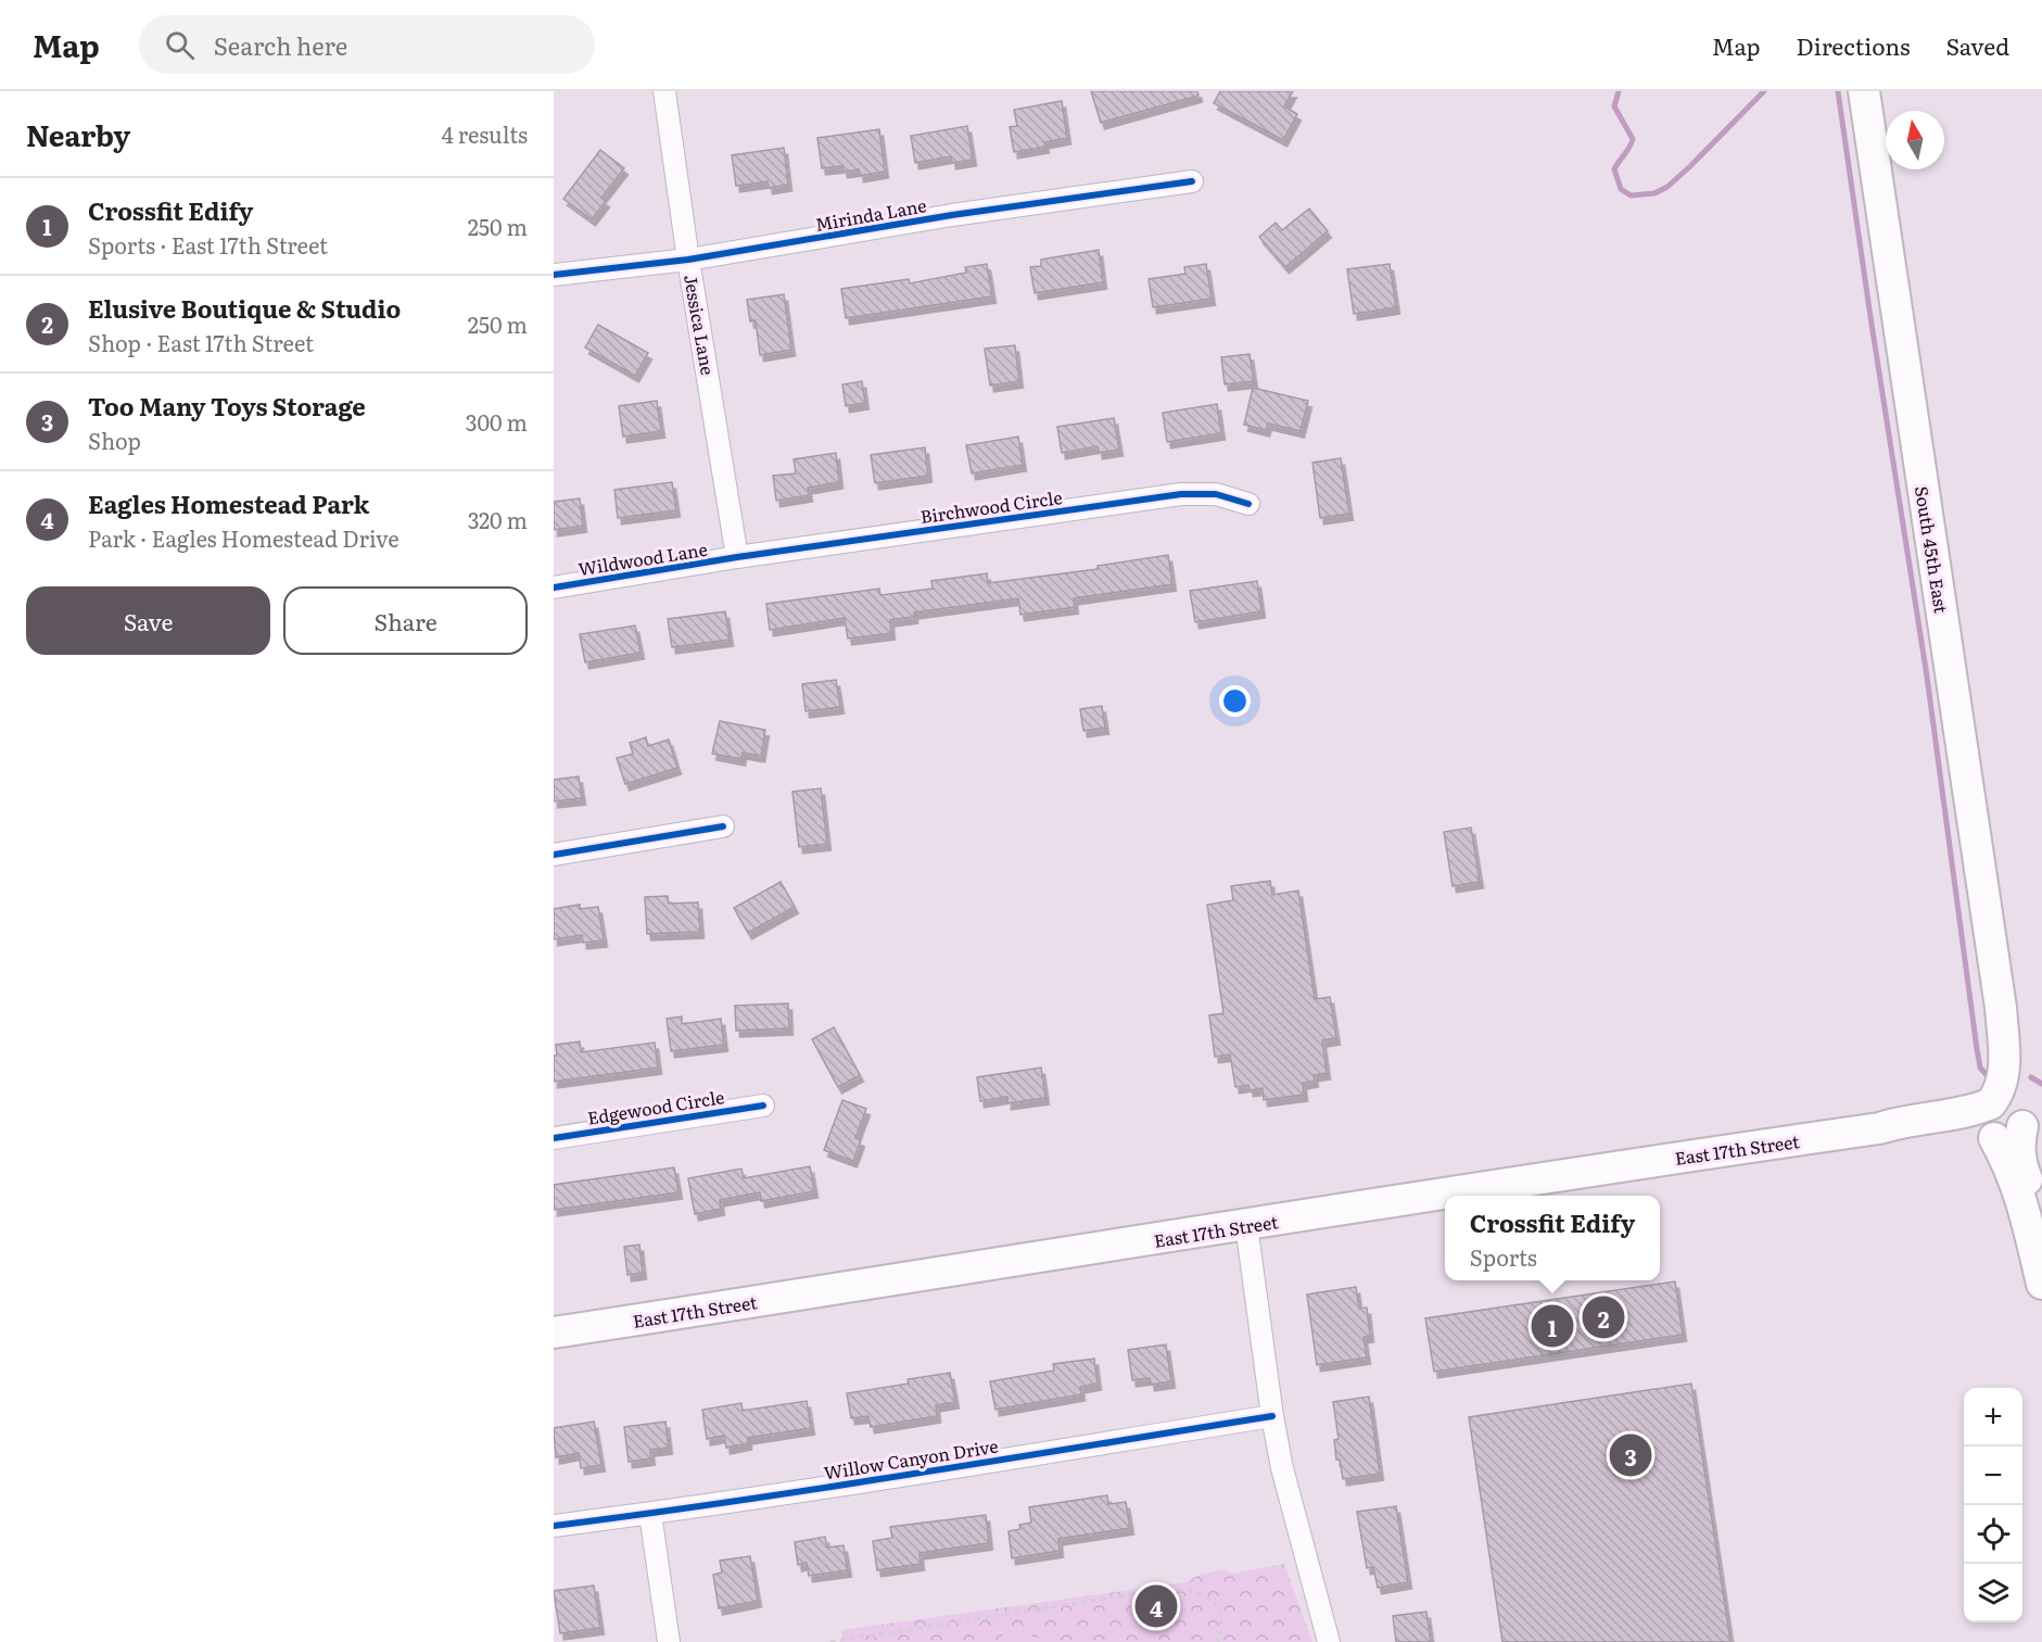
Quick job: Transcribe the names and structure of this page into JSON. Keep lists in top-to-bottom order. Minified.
{"streets":{"main road":["South 45th East","East 17th Street"],"street":["Mirinda Lane","Jessica Lane","Birchwood Circle","Wildwood Lane","Edgewood Circle","Willow Canyon Drive"]},"crossings":[["Mirinda Lane","Jessica Lane"],["Jessica Lane","Birchwood Circle"],["Jessica Lane","Wildwood Lane"],["Birchwood Circle","Wildwood Lane"],["South 45th East","East 17th Street"]],"north":"top","page":{"header":"Map","search":"Search here","nav":["Map","Directions","Saved"],"heading":["Nearby","4 results"],"list":[{"mark":"1","name":"Crossfit Edify","note":"Sports · East 17th Street","value":"250 m"},{"mark":"2","name":"Elusive Boutique & Studio","note":"Shop · East 17th Street","value":"250 m"},{"mark":"3","name":"Too Many Toys Storage","note":"Shop","value":"300 m"},{"mark":"4","name":"Eagles Homestead Park","note":"Park · Eagles Homestead Drive","value":"320 m"}],"buttons":["Save","Share"],"popup":["Crossfit Edify","Sports"],"pins":["2","1","3","4"],"map_buttons":["+","−"]}}
